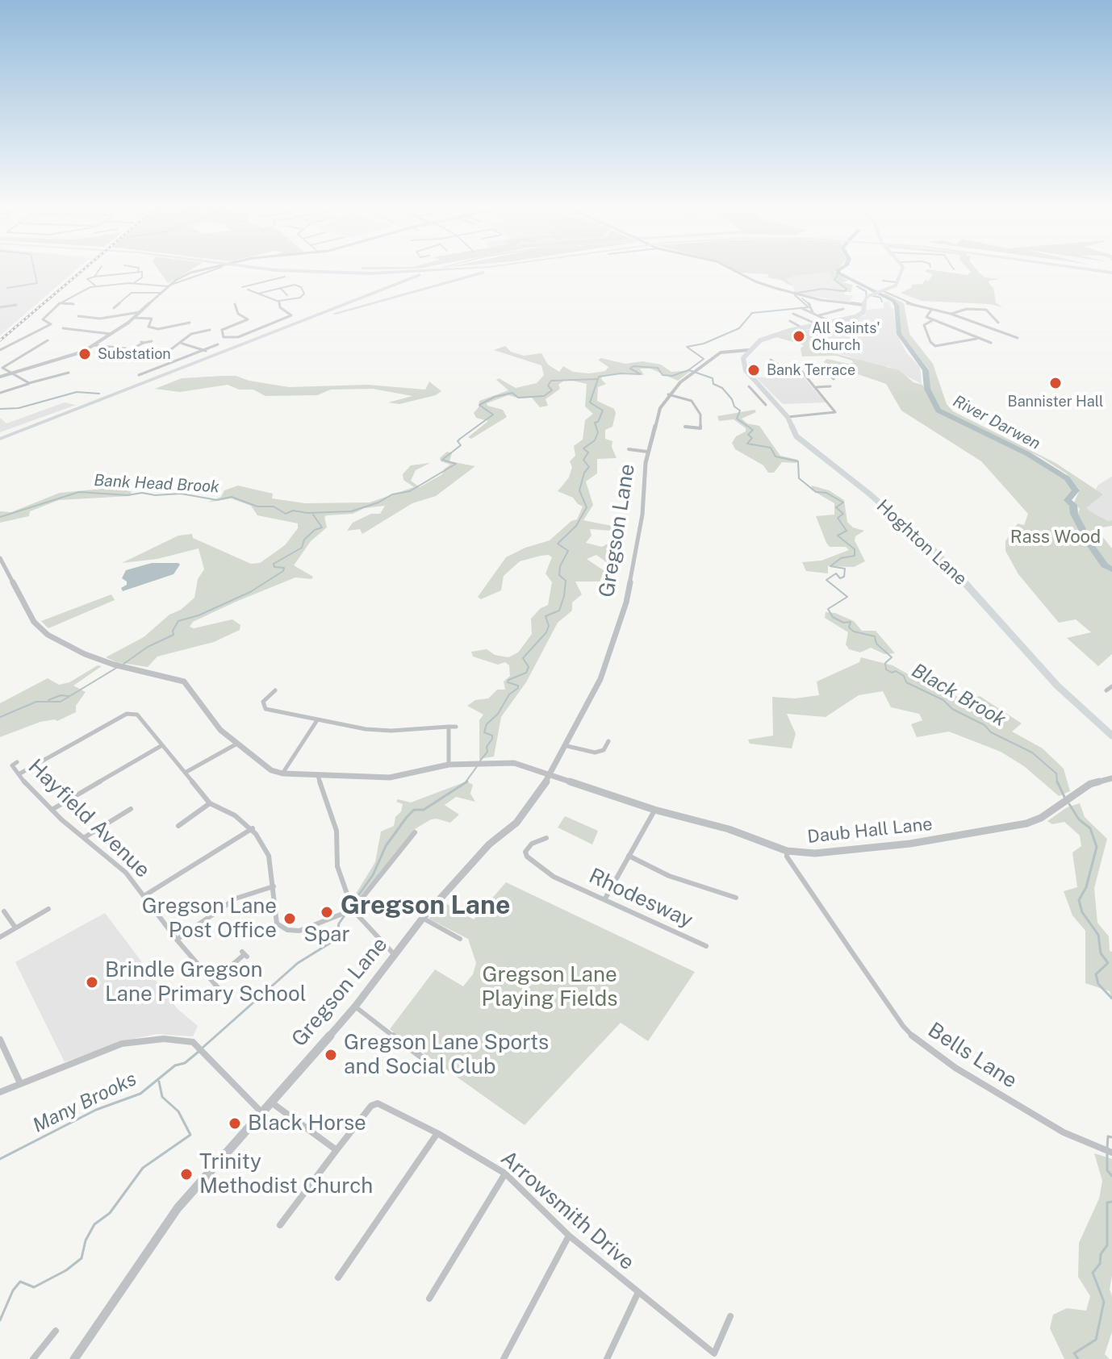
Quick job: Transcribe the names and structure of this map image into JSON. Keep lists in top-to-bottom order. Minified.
{"streets":{"main road":["Hoghton Lane"],"street":["Gregson Lane","Hayfield Avenue","Daub Hall Lane","Rhodesway","Bells Lane","Arrowsmith Drive"]},"crossings":[["Gregson Lane","Hoghton Lane"],["Gregson Lane","Daub Hall Lane"],["Daub Hall Lane","Bells Lane"]],"districts":["Gregson Lane"],"water":["River Darwen","Bank Head Brook","Black Brook","Many Brooks"],"parks":["Rass Wood","Gregson Lane Playing Fields"],"places":["All Saints' Church","Substation","Bank Terrace","Bannister Hall","Spar","Gregson Lane Post Office","Brindle Gregson Lane Primary School","Gregson Lane Sports and Social Club","Black Horse","Trinity Methodist Church"]}
